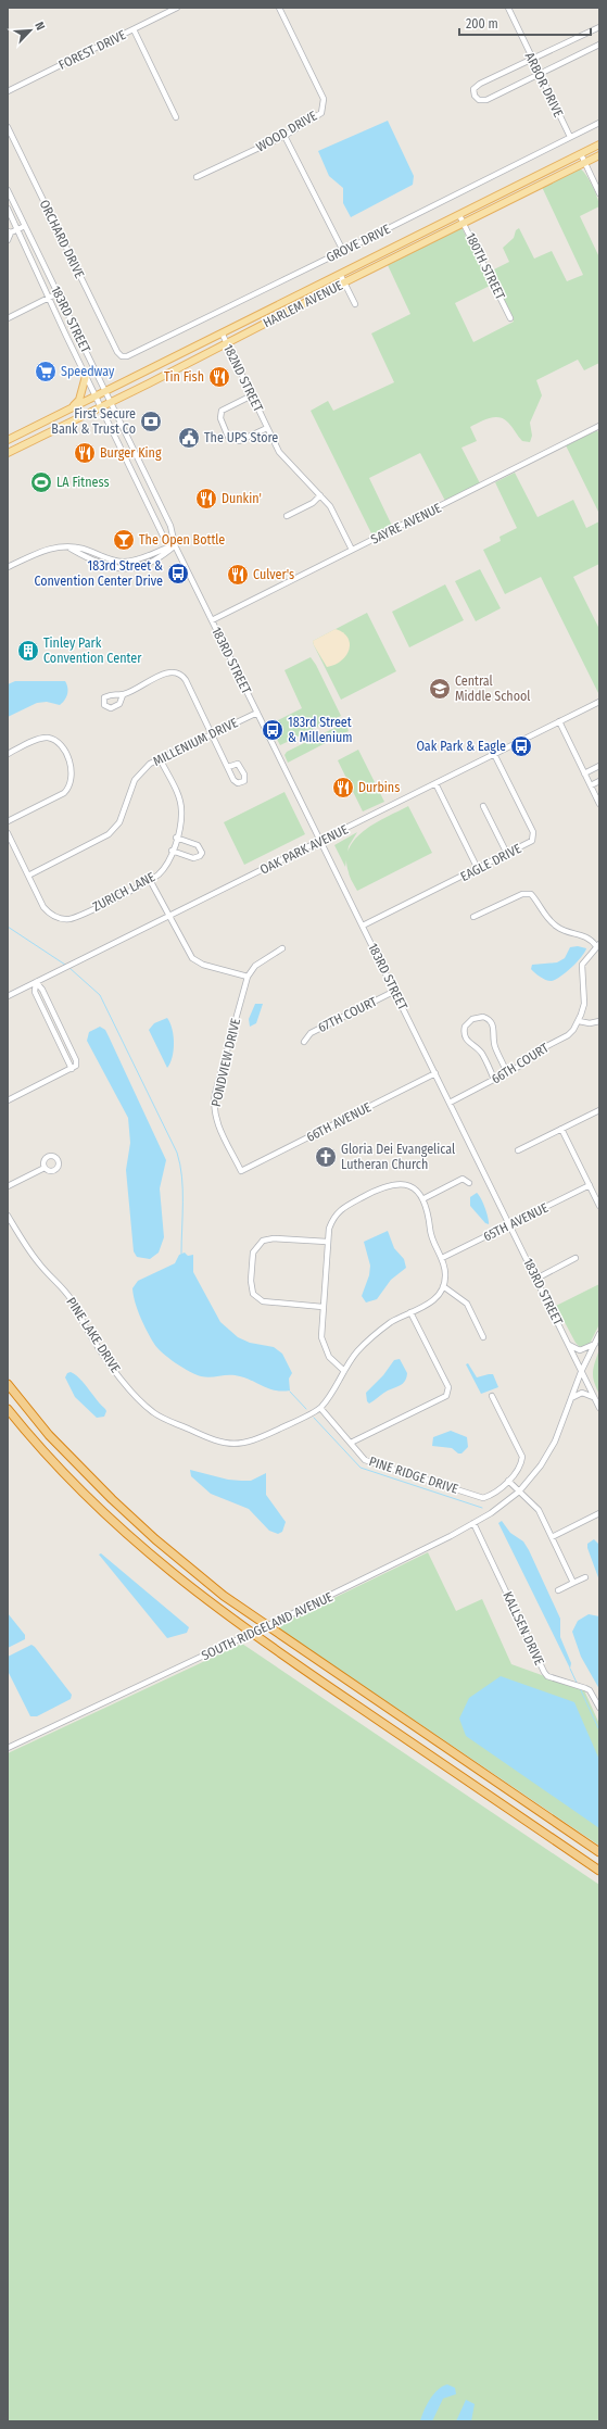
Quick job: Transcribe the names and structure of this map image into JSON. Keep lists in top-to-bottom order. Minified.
{"streets":{"main road":["HARLEM AVENUE"],"street":["FOREST DRIVE","ARBOR DRIVE","WOOD DRIVE","ORCHARD DRIVE","GROVE DRIVE","180TH STREET","183RD STREET","182ND STREET","SAYRE AVENUE","MILLENIUM DRIVE","OAK PARK AVENUE","EAGLE DRIVE","ZURICH LANE","67TH COURT","PONDVIEW DRIVE","66TH COURT","66TH AVENUE","65TH AVENUE","PINE LAKE DRIVE","PINE RIDGE DRIVE","SOUTH RIDGELAND AVENUE","KALLSEN DRIVE"]},"crossings":[["ARBOR DRIVE","GROVE DRIVE"],["ORCHARD DRIVE","GROVE DRIVE"],["180TH STREET","HARLEM AVENUE"],["HARLEM AVENUE","183RD STREET"],["HARLEM AVENUE","182ND STREET"],["183RD STREET","SAYRE AVENUE"],["183RD STREET","MILLENIUM DRIVE"],["183RD STREET","OAK PARK AVENUE"],["183RD STREET","EAGLE DRIVE"],["183RD STREET","67TH COURT"],["183RD STREET","66TH COURT"],["183RD STREET","66TH AVENUE"],["183RD STREET","65TH AVENUE"],["183RD STREET","SOUTH RIDGELAND AVENUE"],["182ND STREET","SAYRE AVENUE"],["MILLENIUM DRIVE","ZURICH LANE"],["OAK PARK AVENUE","EAGLE DRIVE"],["PONDVIEW DRIVE","66TH AVENUE"],["PINE LAKE DRIVE","PINE RIDGE DRIVE"],["SOUTH RIDGELAND AVENUE","KALLSEN DRIVE"]],"places":{"supermarket":["Speedway"],"restaurant":["Tin Fish","Burger King","Dunkin'","Culver's","Durbins"],"bank":["First Secure Bank & Trust Co"],"public building":["The UPS Store"],"sports":["LA Fitness"],"bar":["The Open Bottle"],"bus stop":["183rd Street & Convention Center Drive","183rd Street & Millenium","Oak Park & Eagle"],"building":["Tinley Park Convention Center"],"school or university":["Central Middle School"],"church":["Gloria Dei Evangelical Lutheran Church"]},"scale_bar":"200 m","north":"top right"}
